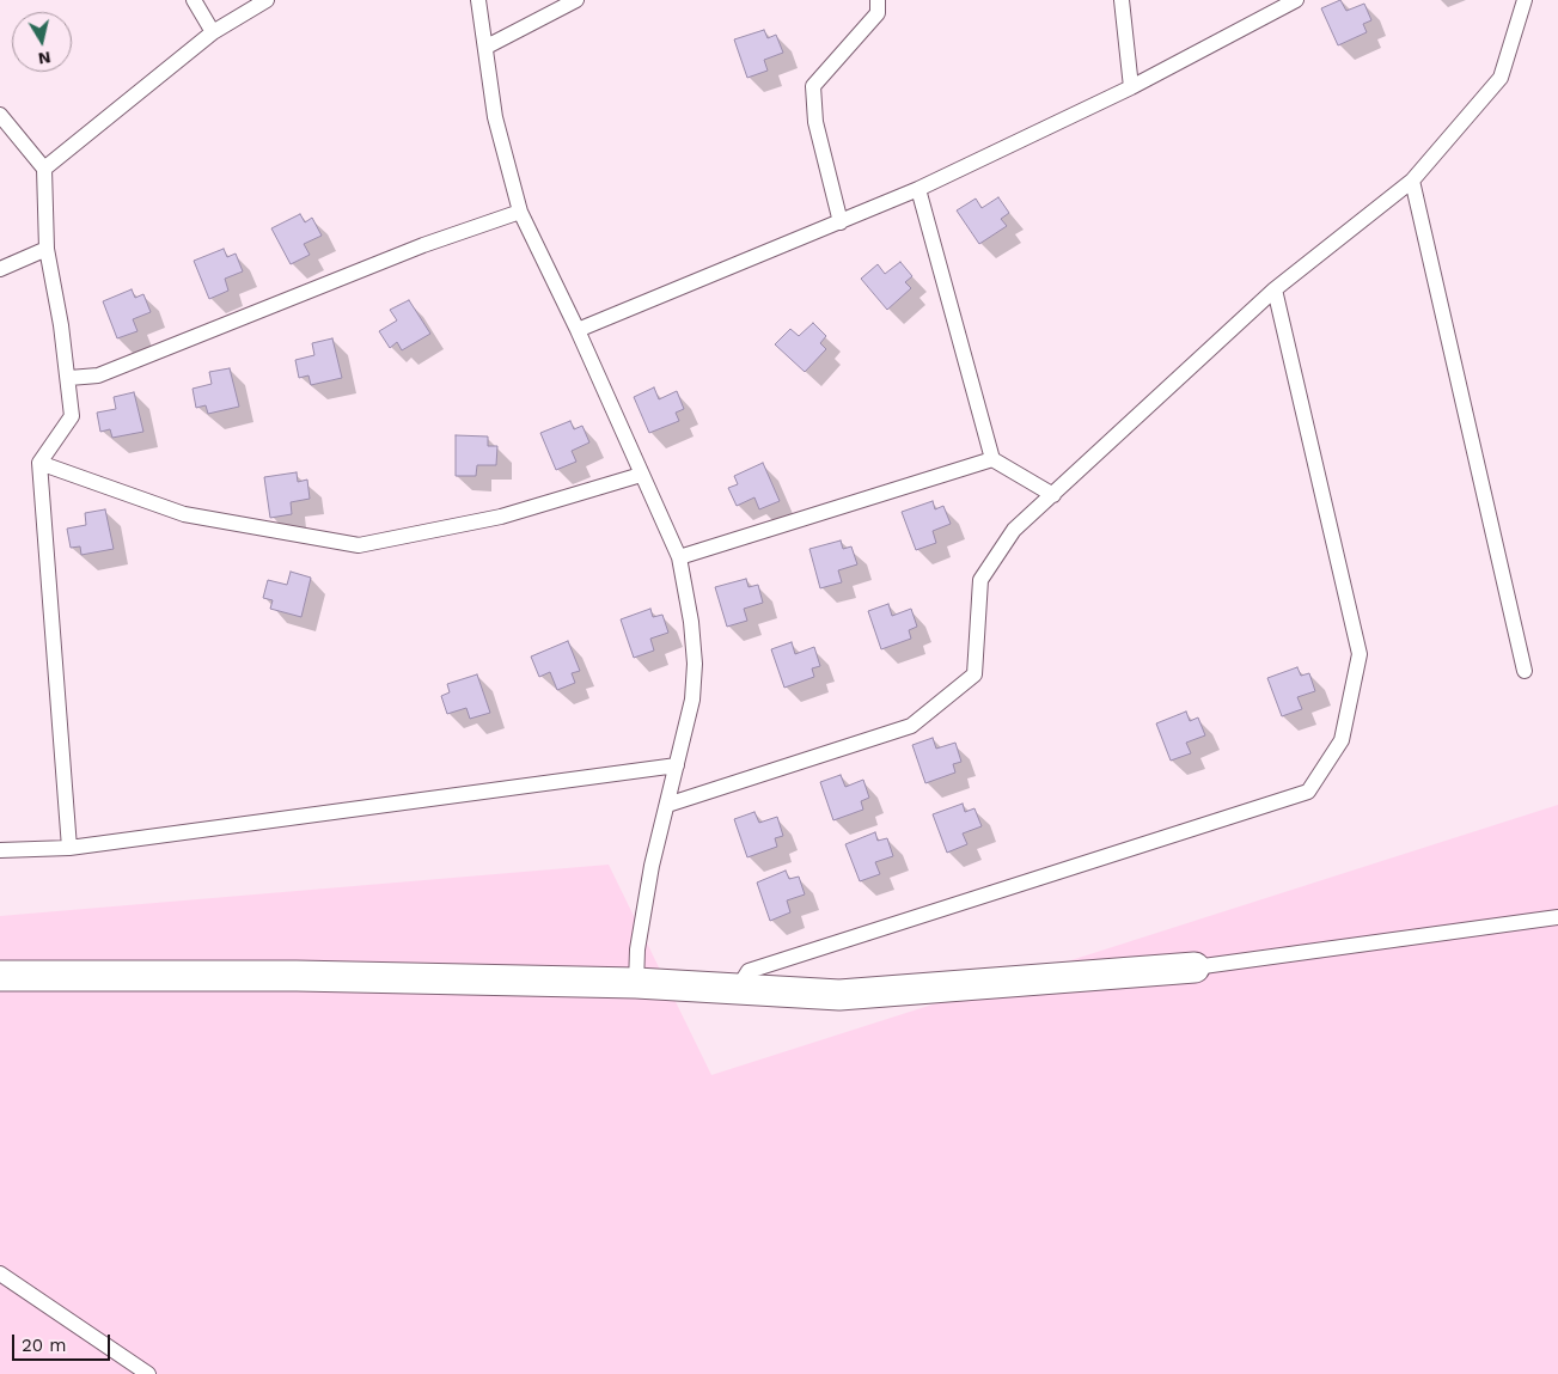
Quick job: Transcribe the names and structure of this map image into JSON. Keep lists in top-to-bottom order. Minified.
{"scale_bar":"20 m","north":"bottom"}
